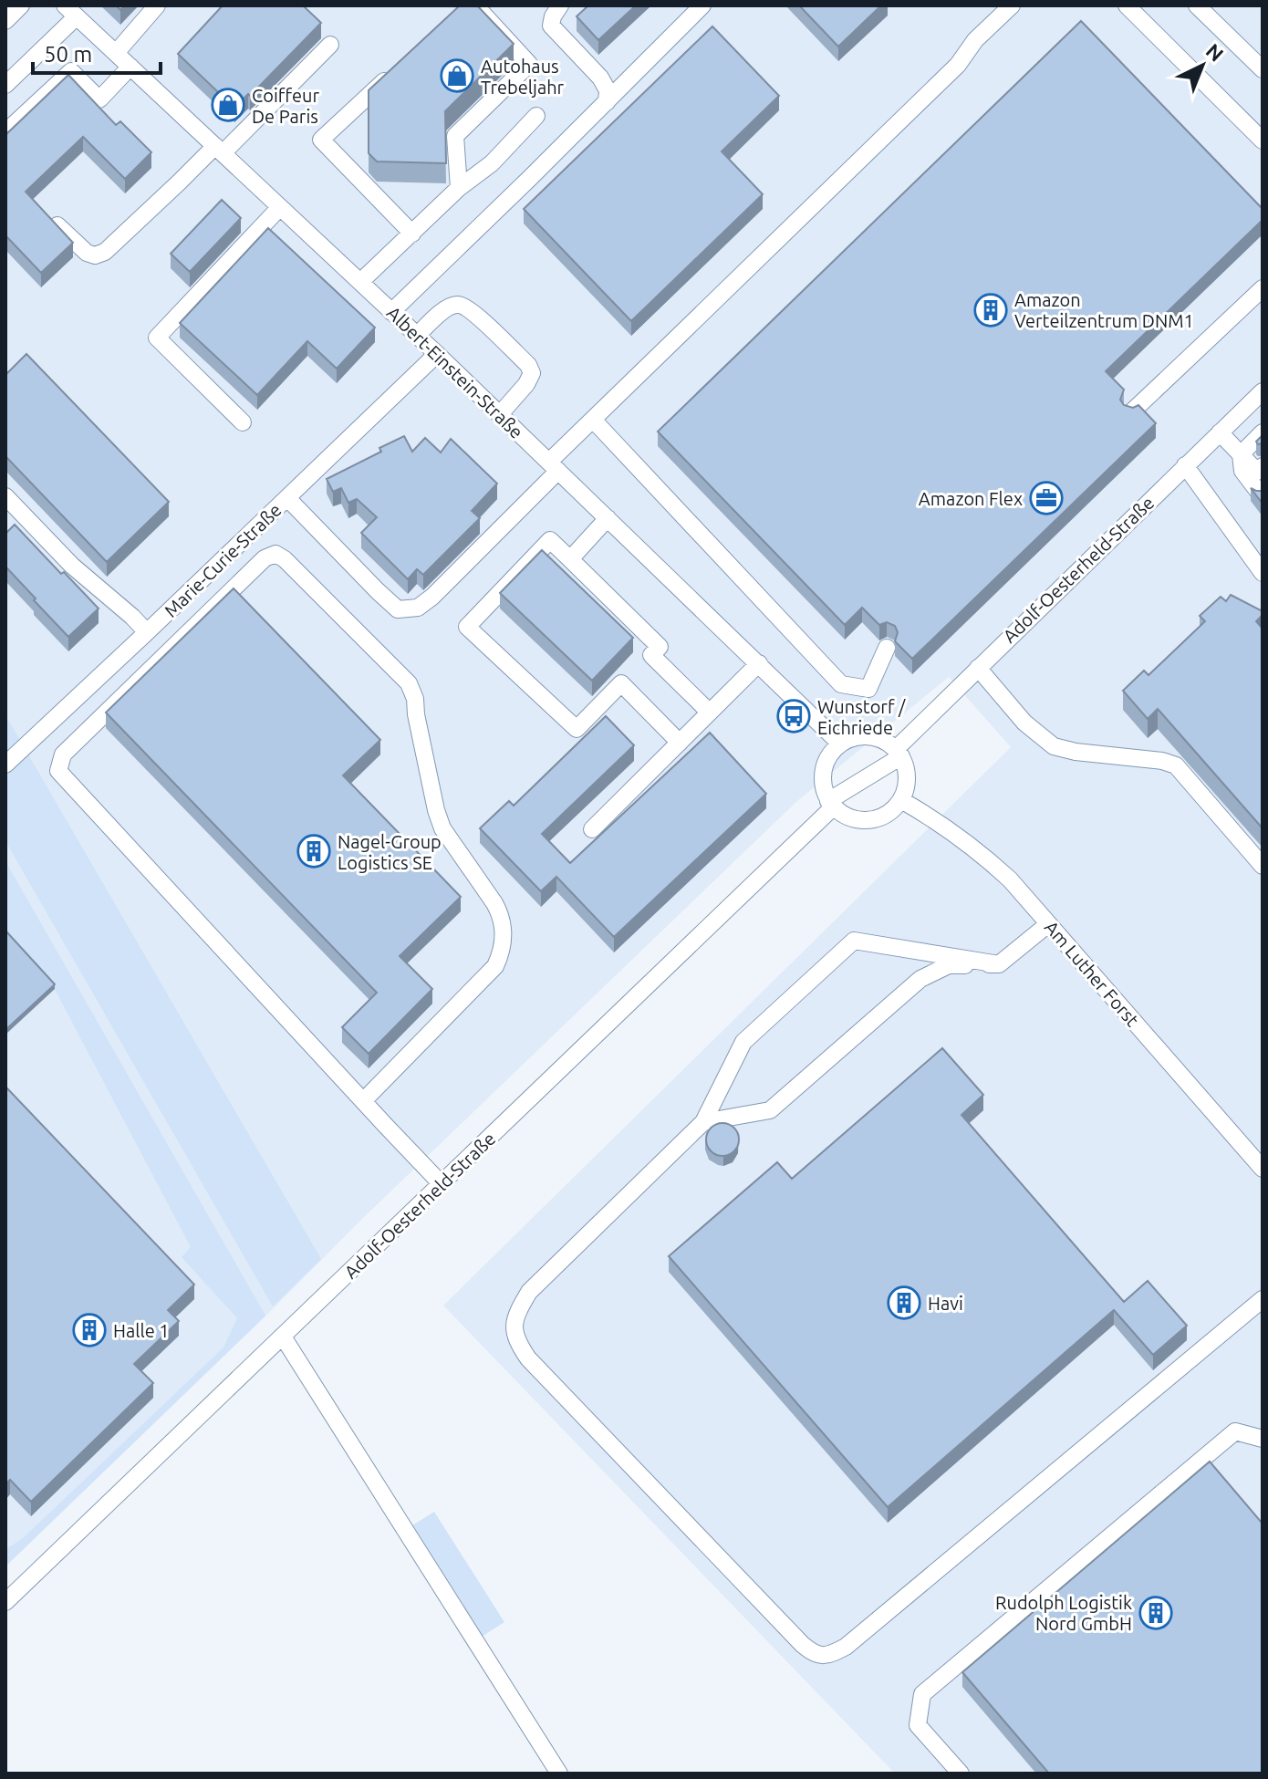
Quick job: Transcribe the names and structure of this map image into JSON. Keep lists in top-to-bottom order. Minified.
{"streets":{"street":["Albert-Einstein-Straße","Marie-Curie-Straße","Adolf-Oesterheld-Straße","Am Luther Forst"]},"crossings":[["Albert-Einstein-Straße","Marie-Curie-Straße"]],"places":{"shop":["Autohaus Trebeljahr","Coiffeur De Paris"],"building":["Amazon Verteilzentrum DNM1","Nagel-Group Logistics SE","Havi","Halle 1","Rudolph Logistik Nord GmbH"],"office":["Amazon Flex"],"bus stop":["Wunstorf / Eichriede"]},"scale_bar":"50 m","north":"top right"}
